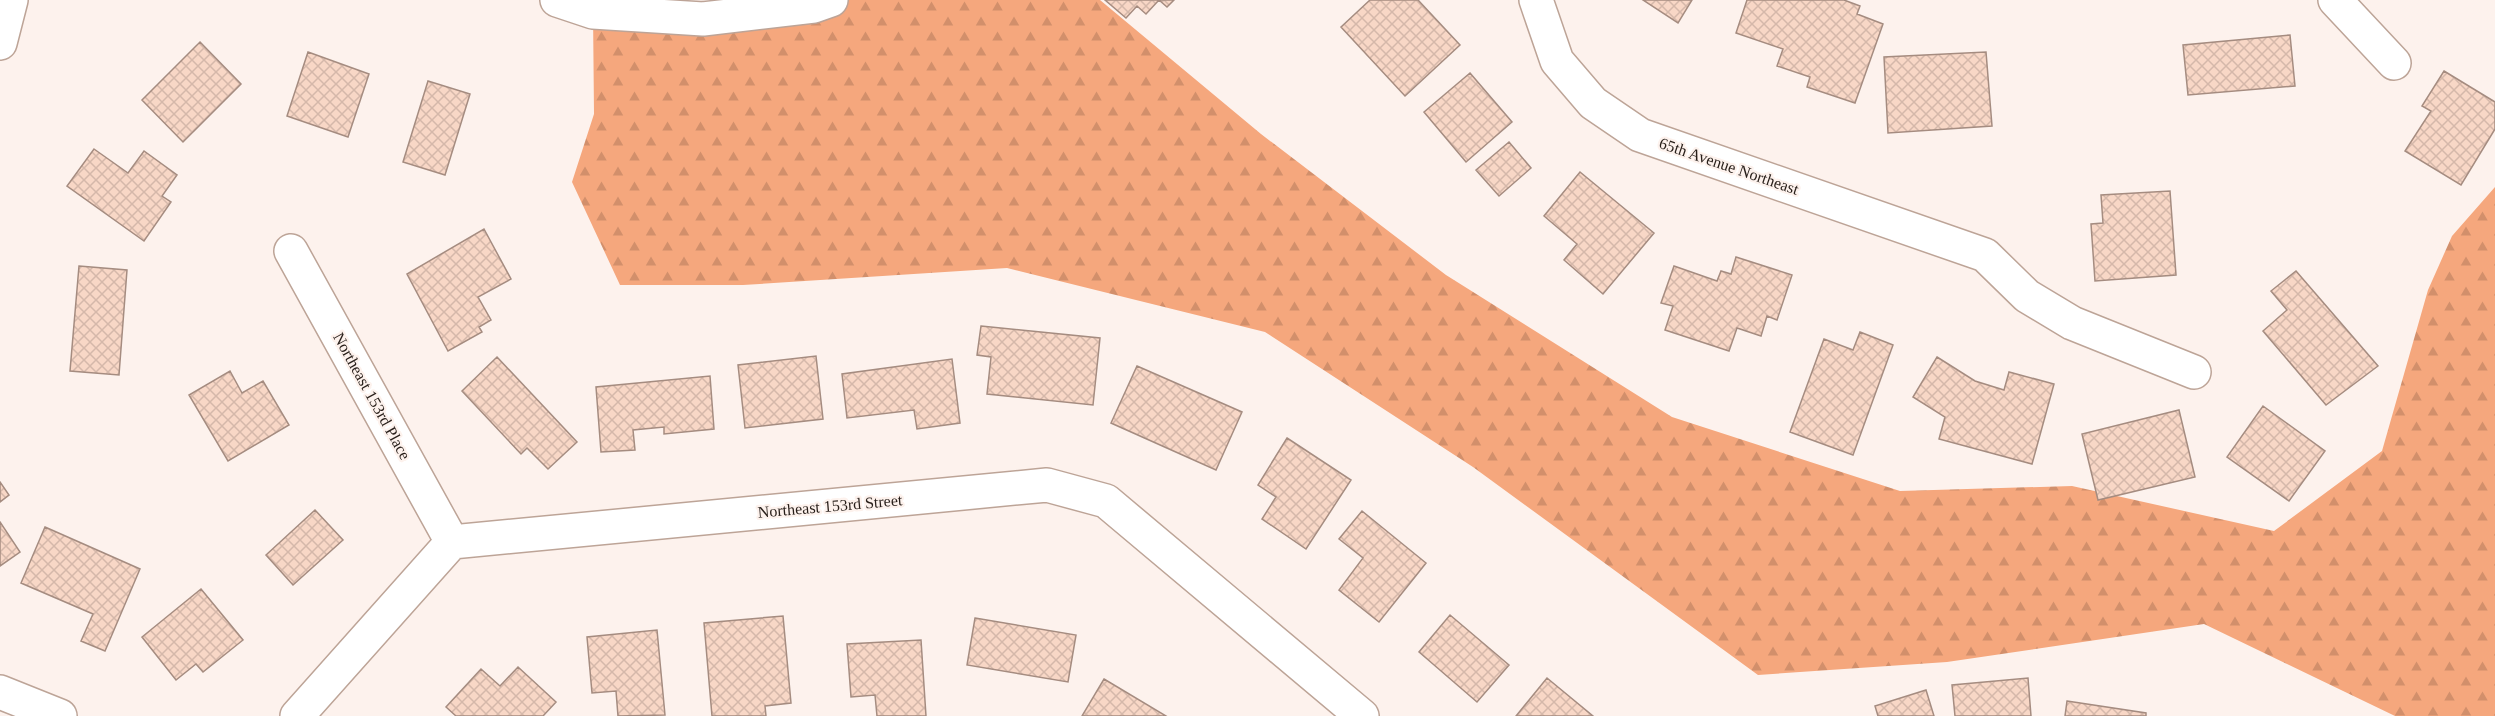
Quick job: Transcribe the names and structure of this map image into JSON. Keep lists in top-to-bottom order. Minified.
{"streets":{"street":["65th Avenue Northeast","Northeast 153rd Place","Northeast 153rd Street"]},"crossings":[["Northeast 153rd Place","Northeast 153rd Street"]]}
